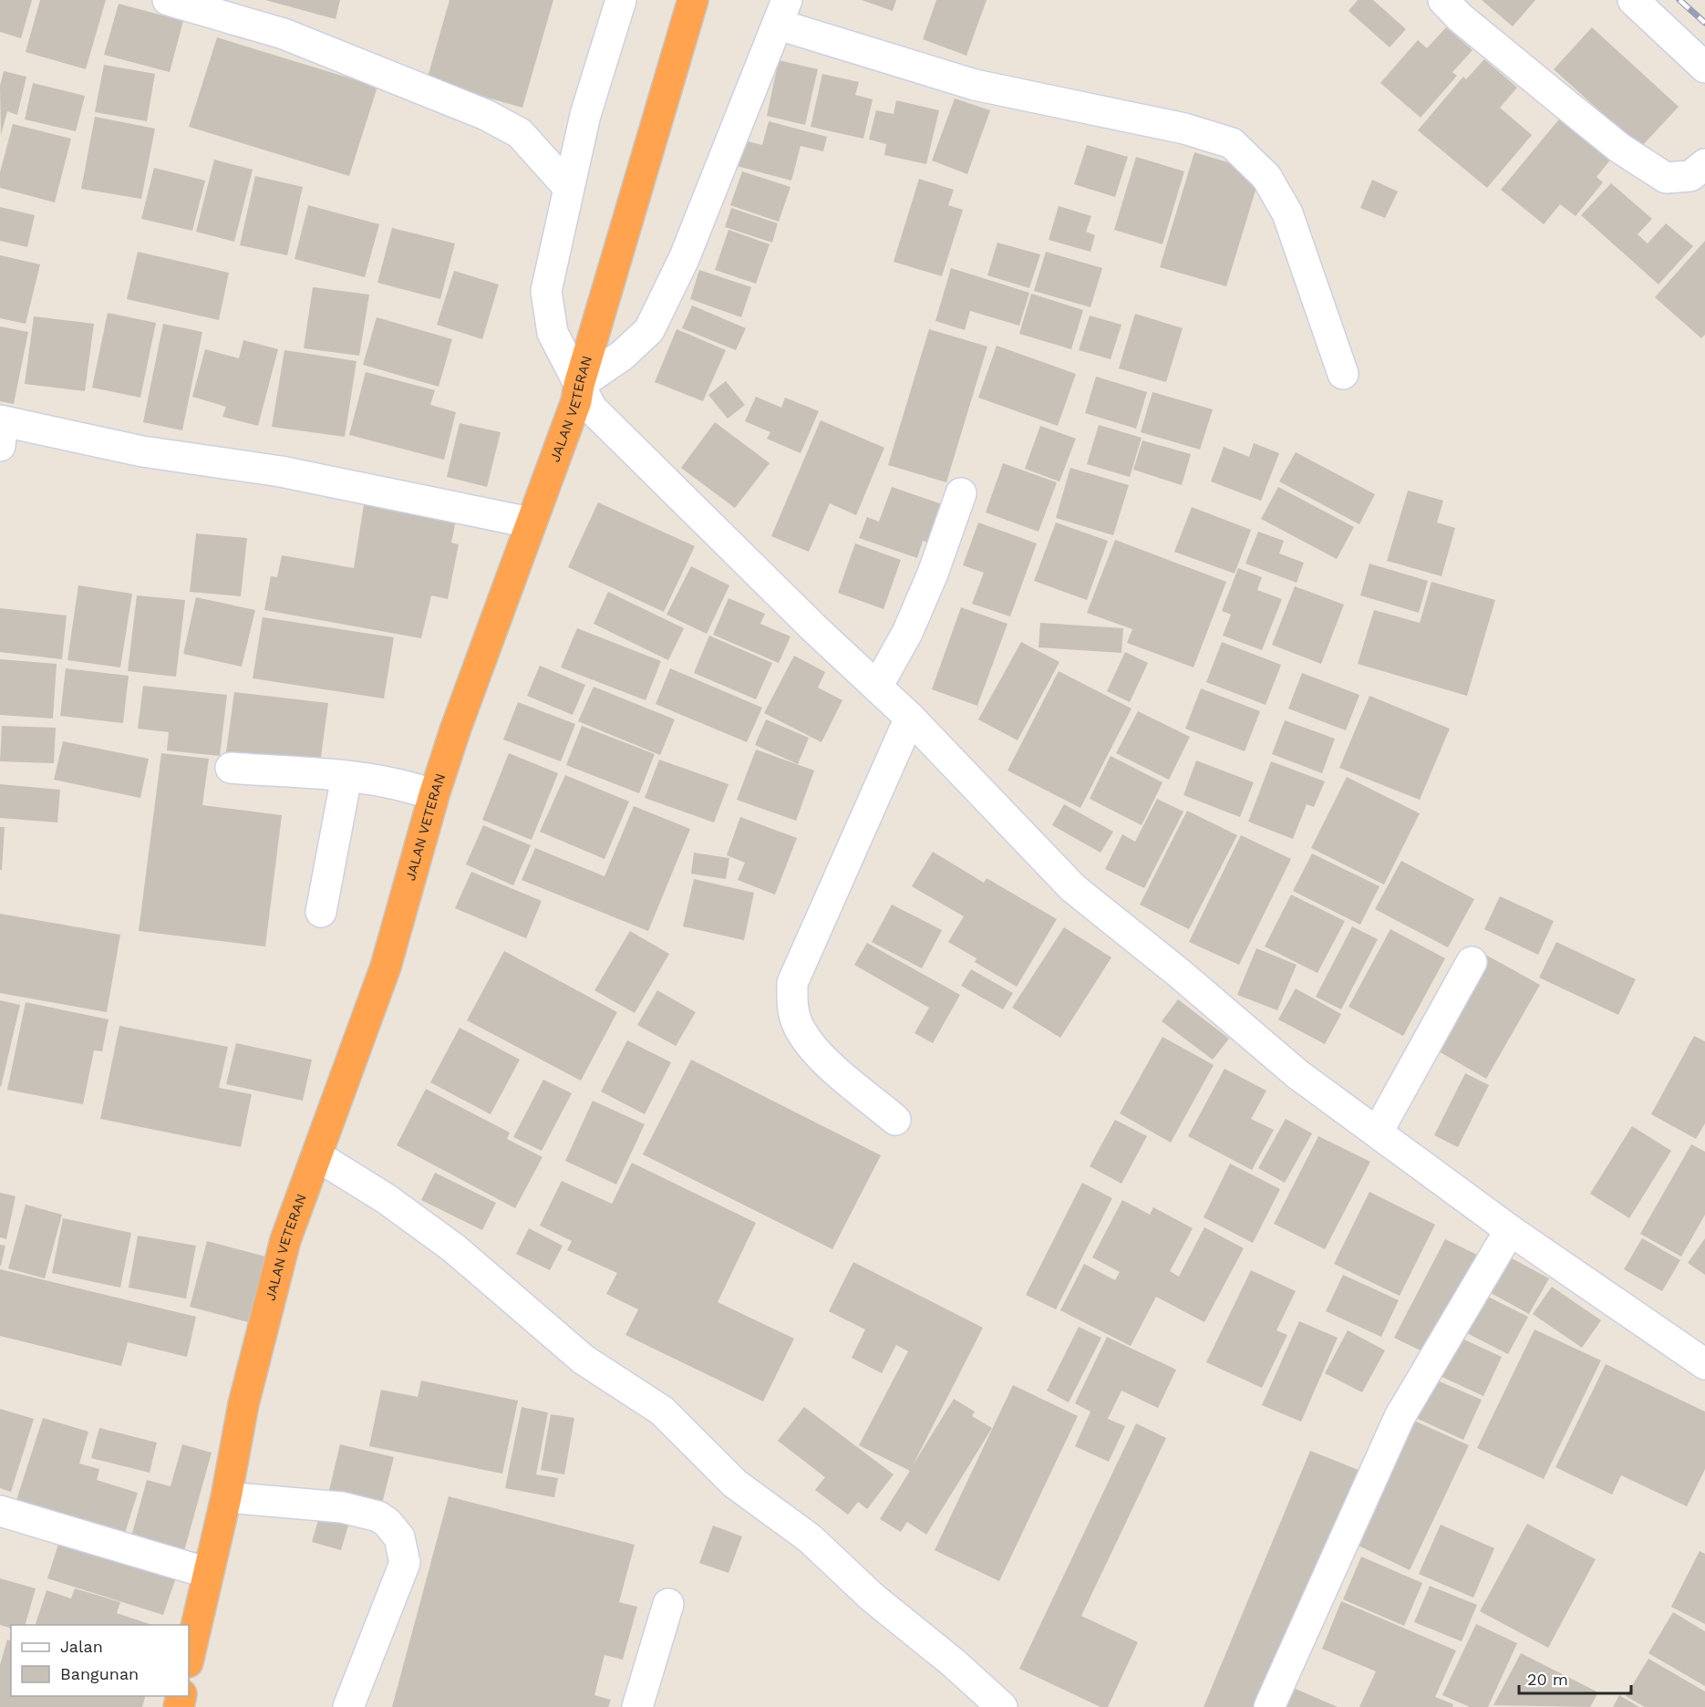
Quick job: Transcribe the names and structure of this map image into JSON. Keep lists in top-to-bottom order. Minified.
{"streets":{"highway":["JALAN VETERAN"]},"legend":["Jalan","Bangunan"],"scale_bar":"20 m"}
